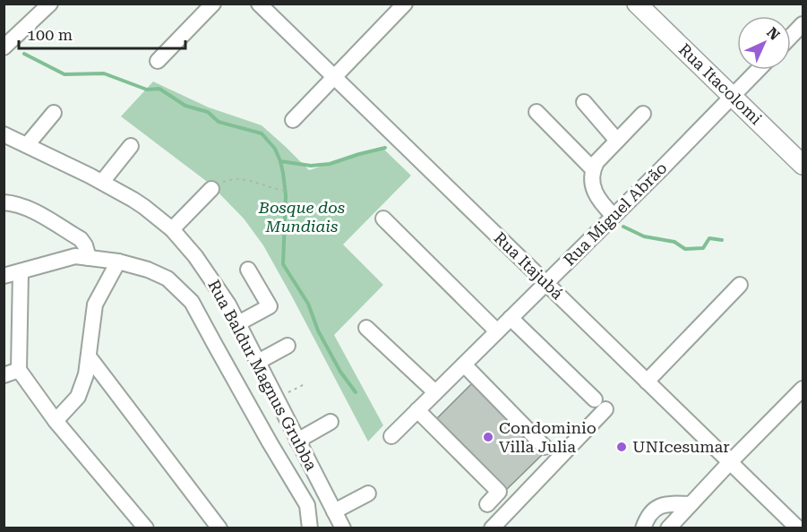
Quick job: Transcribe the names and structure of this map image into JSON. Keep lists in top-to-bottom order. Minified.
{"streets":{"main road":["Rua Itacolomi"],"street":["Rua Miguel Abrão","Rua Itajubá","Rua Baldur Magnus Grubba"]},"crossings":[["Rua Itacolomi","Rua Miguel Abrão"],["Rua Miguel Abrão","Rua Itajubá"]],"parks":["Bosque dos Mundiais"],"places":["Condominio Villa Julia","UNIcesumar"],"scale_bar":"100 m","north":"top right"}
